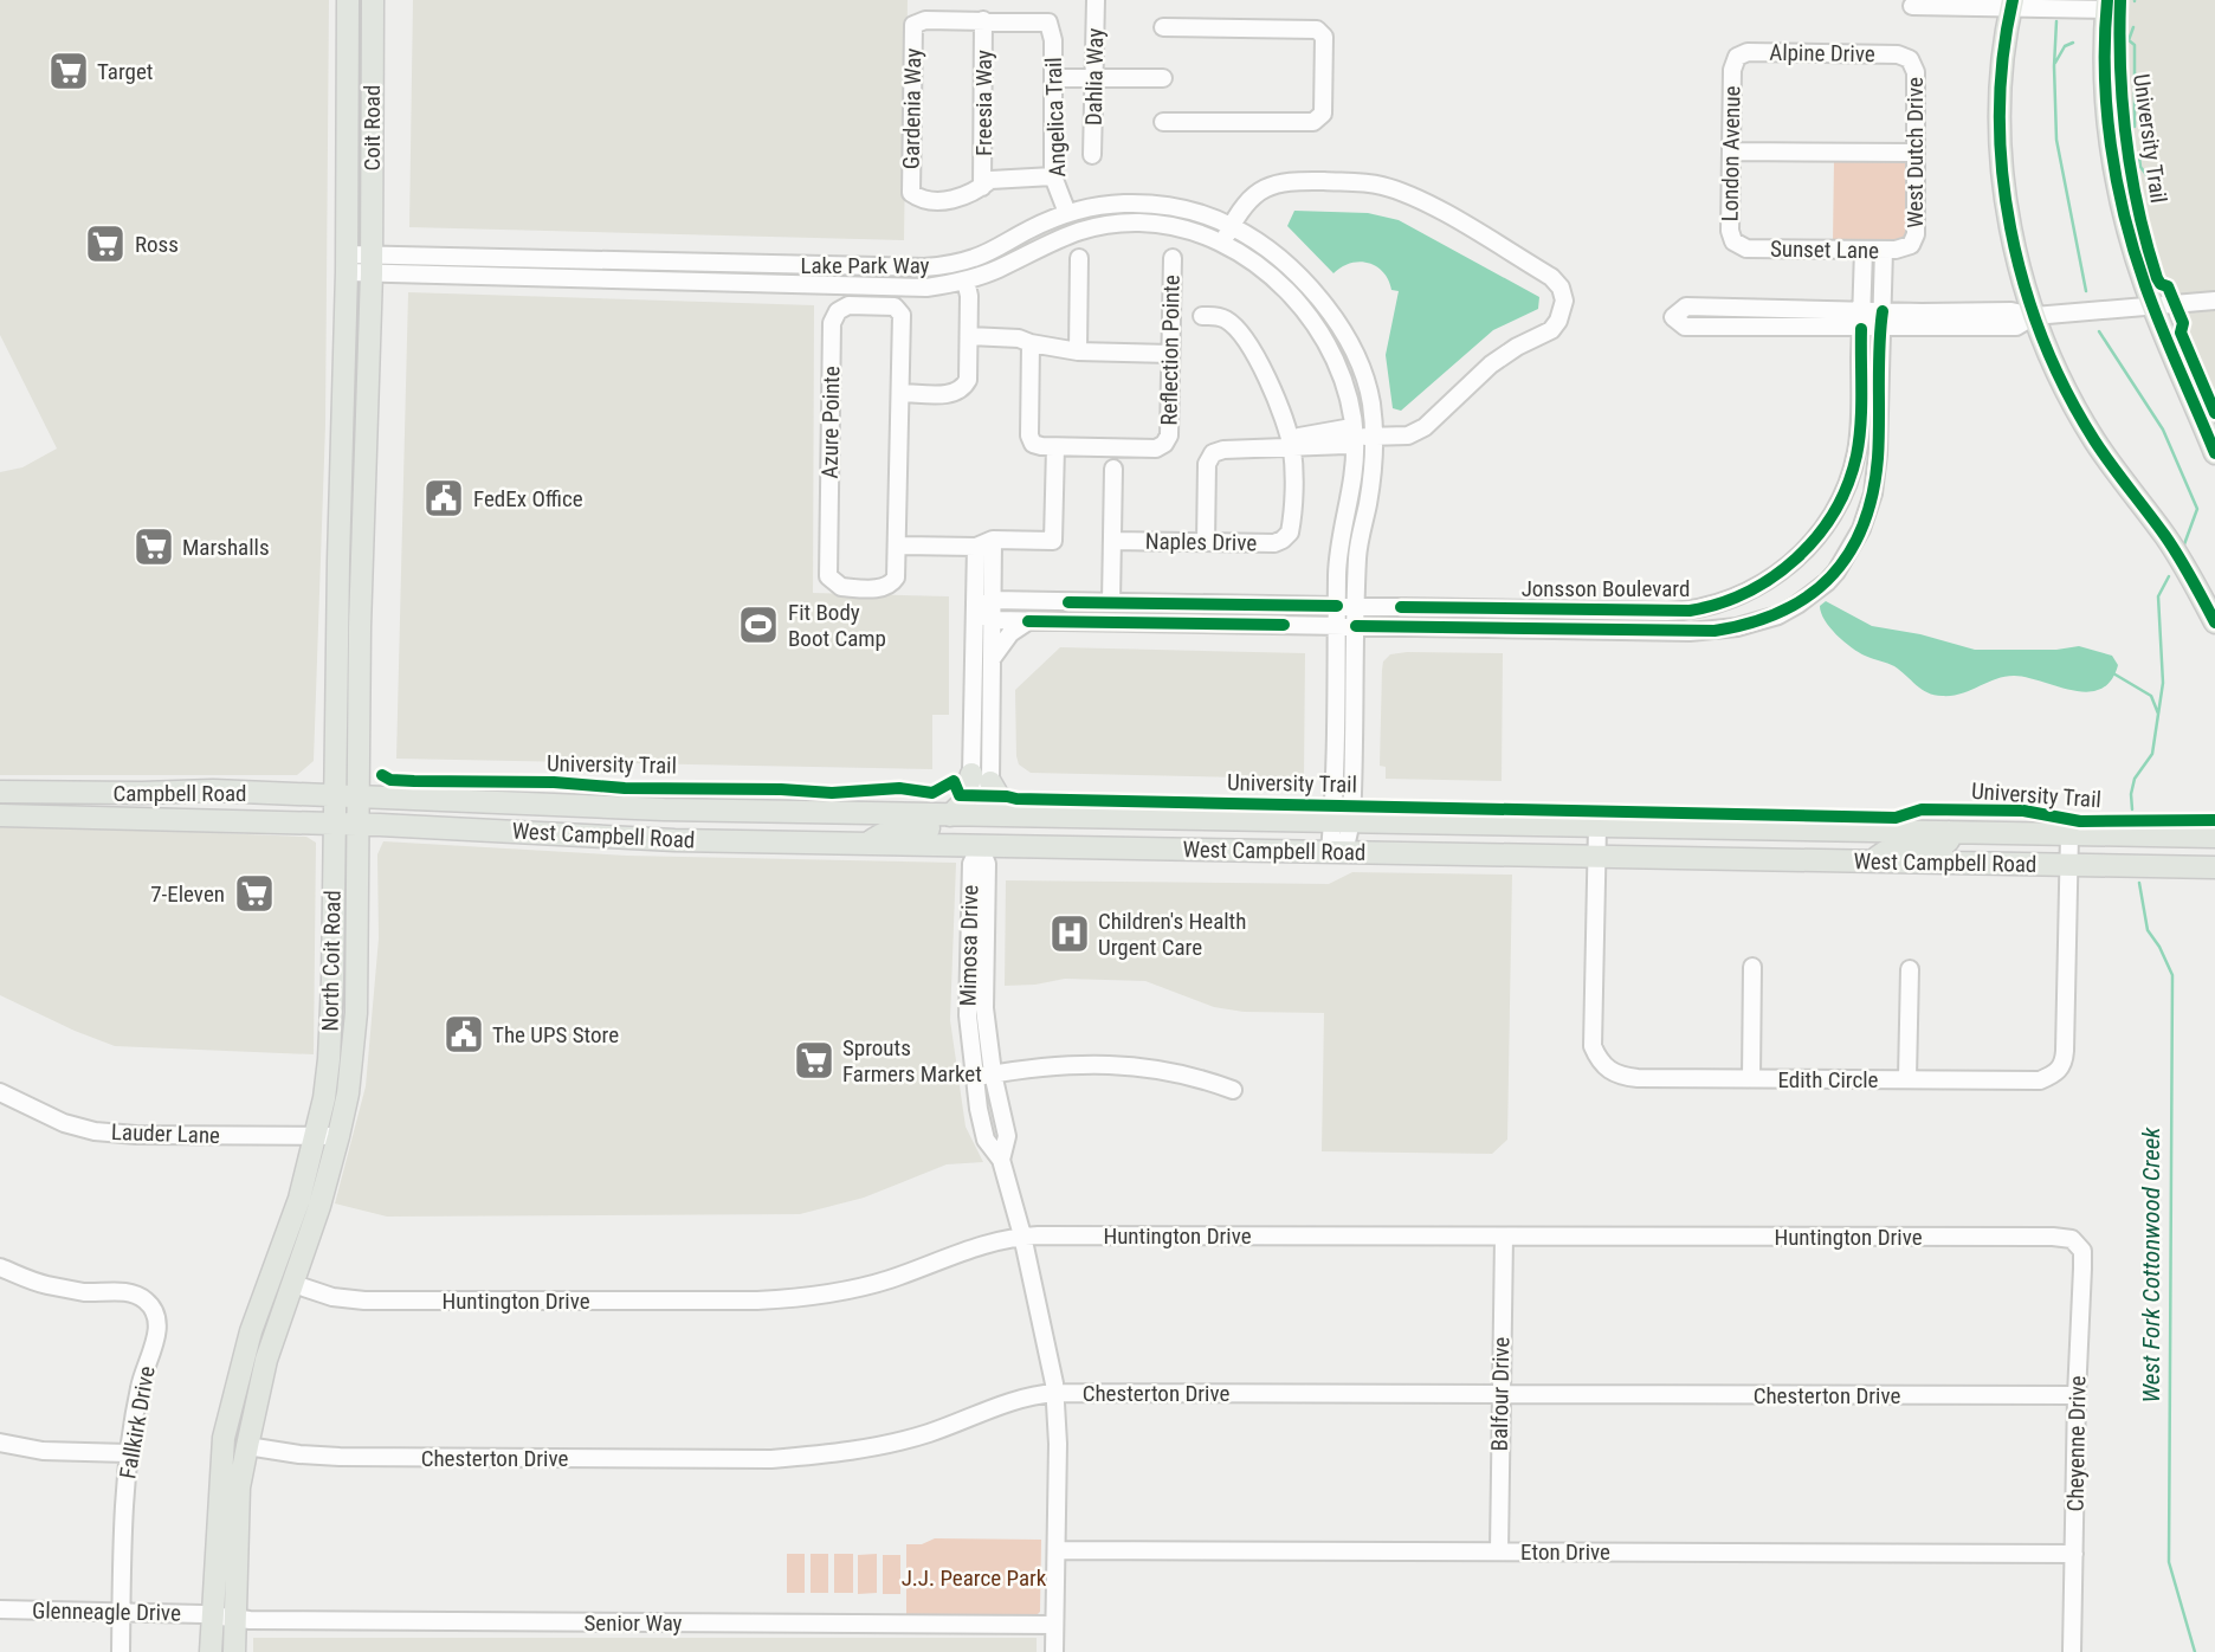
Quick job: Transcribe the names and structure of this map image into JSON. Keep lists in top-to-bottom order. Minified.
{"streets":{"main road":["Coit Road","Campbell Road","West Campbell Road","North Coit Road"],"street":["Alpine Drive","Dahlia Way","Freesia Way","Gardenia Way","Angelica Trail","West Dutch Drive","London Avenue","Sunset Lane","Lake Park Way","Reflection Pointe","Azure Pointe","Naples Drive","Jonsson Boulevard","Mimosa Drive","Edith Circle","Lauder Lane","Huntington Drive","Chesterton Drive","Balfour Drive","Fallkirk Drive","Cheyenne Drive","Eton Drive","Glenneagle Drive","Senior Way"],"cycle path":["University Trail"]},"crossings":[["Alpine Drive","West Dutch Drive"],["Alpine Drive","London Avenue"],["Freesia Way","Gardenia Way"],["Freesia Way","Angelica Trail"],["Gardenia Way","Angelica Trail"],["Angelica Trail","Lake Park Way"],["Coit Road","Lake Park Way"],["Coit Road","North Coit Road"],["West Dutch Drive","Sunset Lane"],["London Avenue","Sunset Lane"],["Sunset Lane","Jonsson Boulevard"],["Lake Park Way","Jonsson Boulevard"],["Lake Park Way","West Campbell Road"],["Lake Park Way","North Coit Road"],["Campbell Road","West Campbell Road"],["Campbell Road","North Coit Road"],["West Campbell Road","Mimosa Drive"],["West Campbell Road","North Coit Road"],["West Campbell Road","Edith Circle"],["Mimosa Drive","Huntington Drive"],["Mimosa Drive","Chesterton Drive"],["Mimosa Drive","Eton Drive"],["Mimosa Drive","Senior Way"],["North Coit Road","Lauder Lane"],["North Coit Road","Huntington Drive"],["North Coit Road","Chesterton Drive"],["North Coit Road","Glenneagle Drive"],["North Coit Road","Senior Way"],["Huntington Drive","Balfour Drive"],["Huntington Drive","Cheyenne Drive"],["Chesterton Drive","Balfour Drive"],["Chesterton Drive","Cheyenne Drive"],["Balfour Drive","Eton Drive"],["Fallkirk Drive","Glenneagle Drive"],["Cheyenne Drive","Eton Drive"],["Glenneagle Drive","Senior Way"]],"water":["West Fork Cottonwood Creek"],"parks":["J.J. Pearce Park"],"places":{"supermarket":["Target","Ross","Marshalls","7-Eleven","Sprouts Farmers Market"],"public building":["FedEx Office","The UPS Store"],"sports":["Fit Body Boot Camp"],"hospital":["Children's Health Urgent Care"]}}
